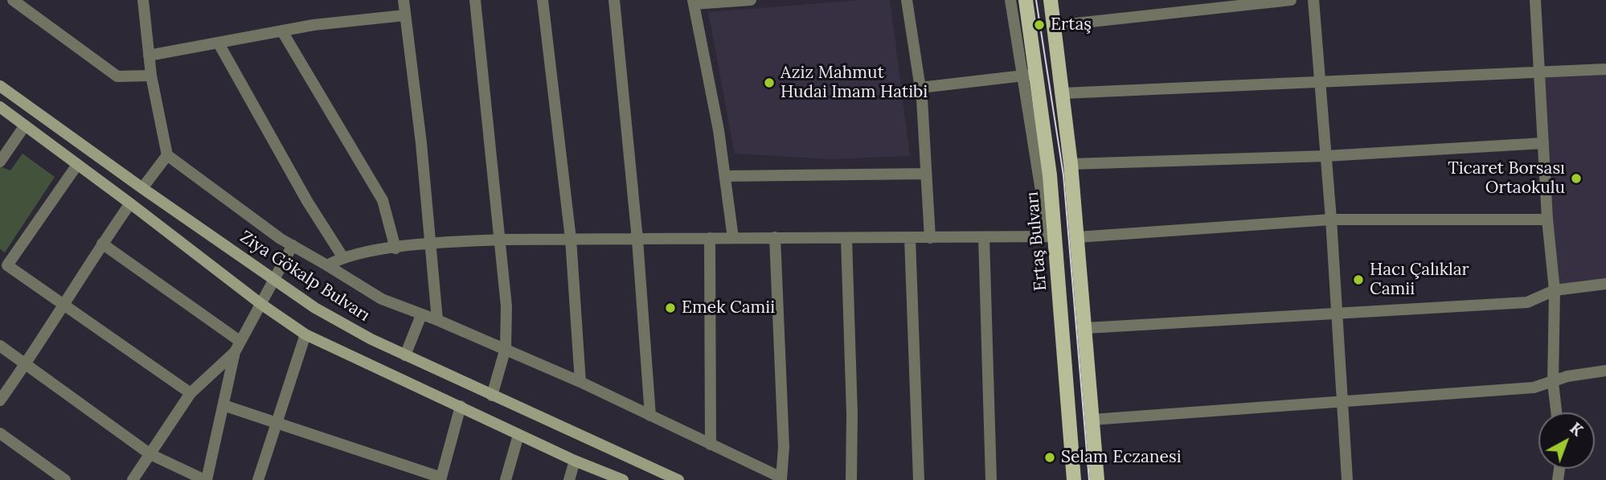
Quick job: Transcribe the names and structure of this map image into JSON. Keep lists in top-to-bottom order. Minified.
{"streets":{"main road":["Ertaş Bulvarı","Ziya Gökalp Bulvarı"]},"places":["Ertaş","Aziz Mahmut Hudai Imam Hatibi","Ticaret Borsası Ortaokulu","Hacı Çalıklar Camii","Emek Camii","Selam Eczanesi"],"north":"top right"}
